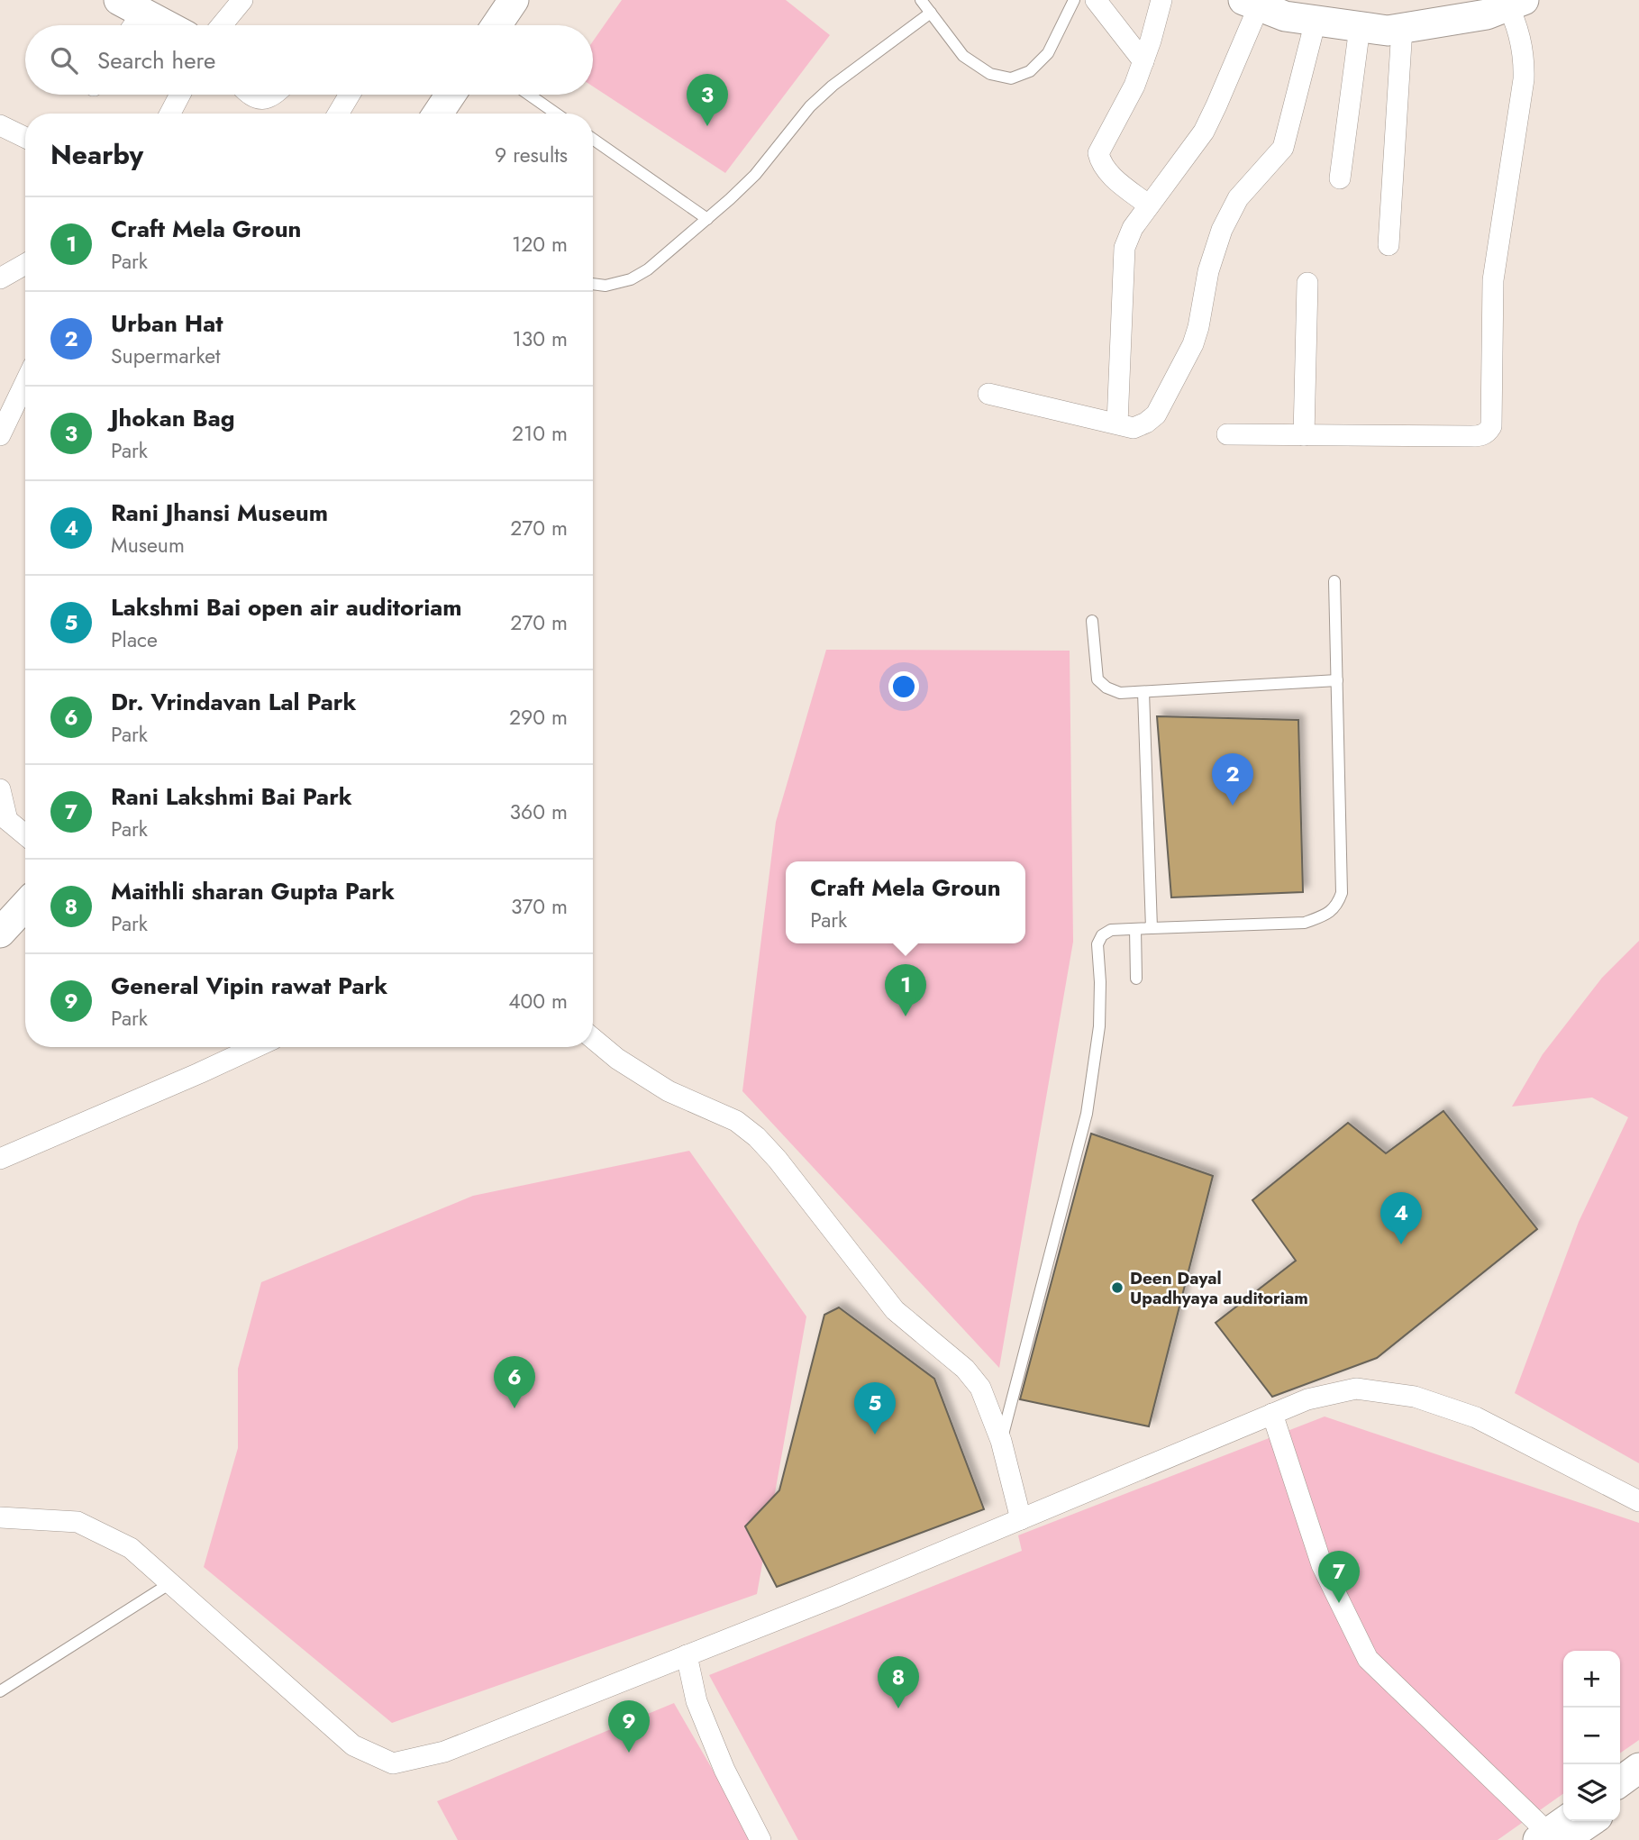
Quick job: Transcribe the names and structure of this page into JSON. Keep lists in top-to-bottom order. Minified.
{"places":["Deen Dayal Upadhyaya auditoriam"],"page":{"search":"Search here","pins":["3","2","1","4","6","5","7","8","9"],"heading":["Nearby","9 results"],"list":[{"mark":"1","name":"Craft Mela Groun","note":"Park","value":"120 m"},{"mark":"2","name":"Urban Hat","note":"Supermarket","value":"130 m"},{"mark":"3","name":"Jhokan Bag","note":"Park","value":"210 m"},{"mark":"4","name":"Rani Jhansi Museum","note":"Museum","value":"270 m"},{"mark":"5","name":"Lakshmi Bai open air auditoriam","note":"Place","value":"270 m"},{"mark":"6","name":"Dr. Vrindavan Lal Park","note":"Park","value":"290 m"},{"mark":"7","name":"Rani Lakshmi Bai Park","note":"Park","value":"360 m"},{"mark":"8","name":"Maithli sharan Gupta Park","note":"Park","value":"370 m"},{"mark":"9","name":"General Vipin rawat Park","note":"Park","value":"400 m"}],"popup":["Craft Mela Groun","Park"],"map_buttons":["+","−"]}}
